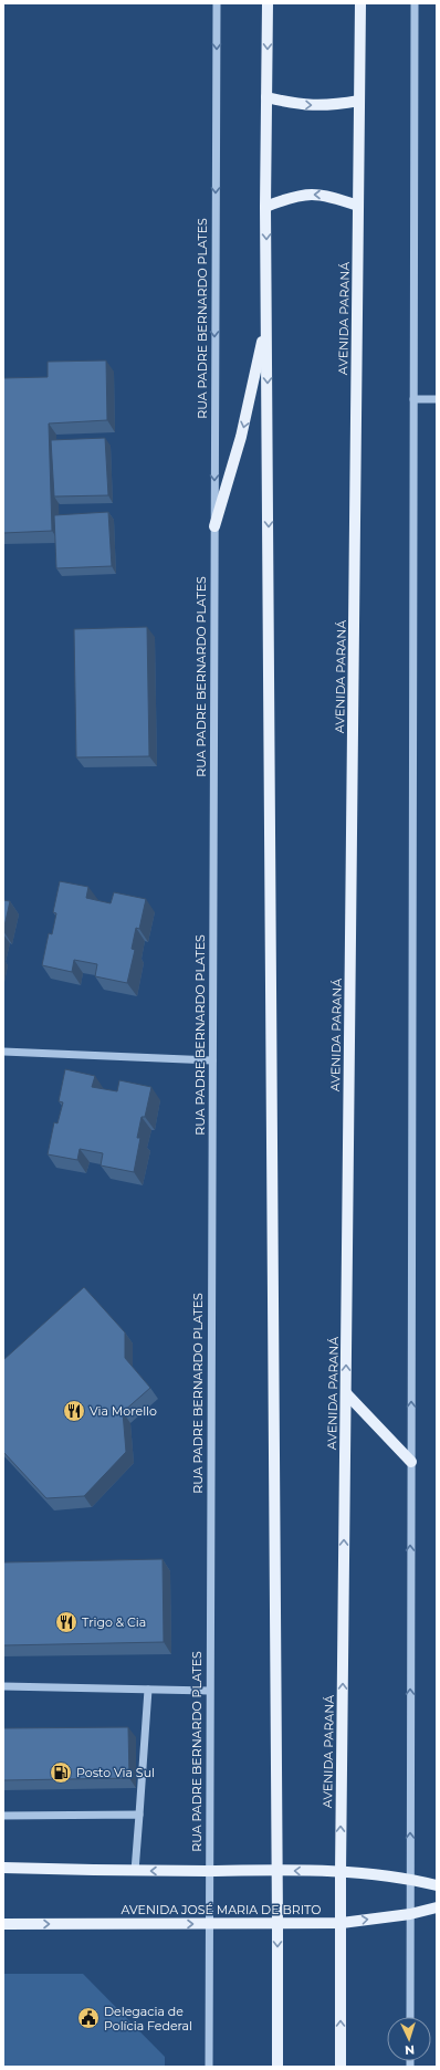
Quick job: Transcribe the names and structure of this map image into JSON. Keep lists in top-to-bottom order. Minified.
{"streets":{"main road":["AVENIDA PARANÁ","AVENIDA JOSÉ MARIA DE BRITO"],"street":["RUA PADRE BERNARDO PLATES"]},"crossings":[["RUA PADRE BERNARDO PLATES","AVENIDA JOSÉ MARIA DE BRITO"],["AVENIDA PARANÁ","AVENIDA JOSÉ MARIA DE BRITO"]],"places":{"restaurant":["Via Morello","Trigo & Cia"],"fuel station":["Posto Via Sul"],"public building":["Delegacia de Polícia Federal"]},"north":"bottom"}
